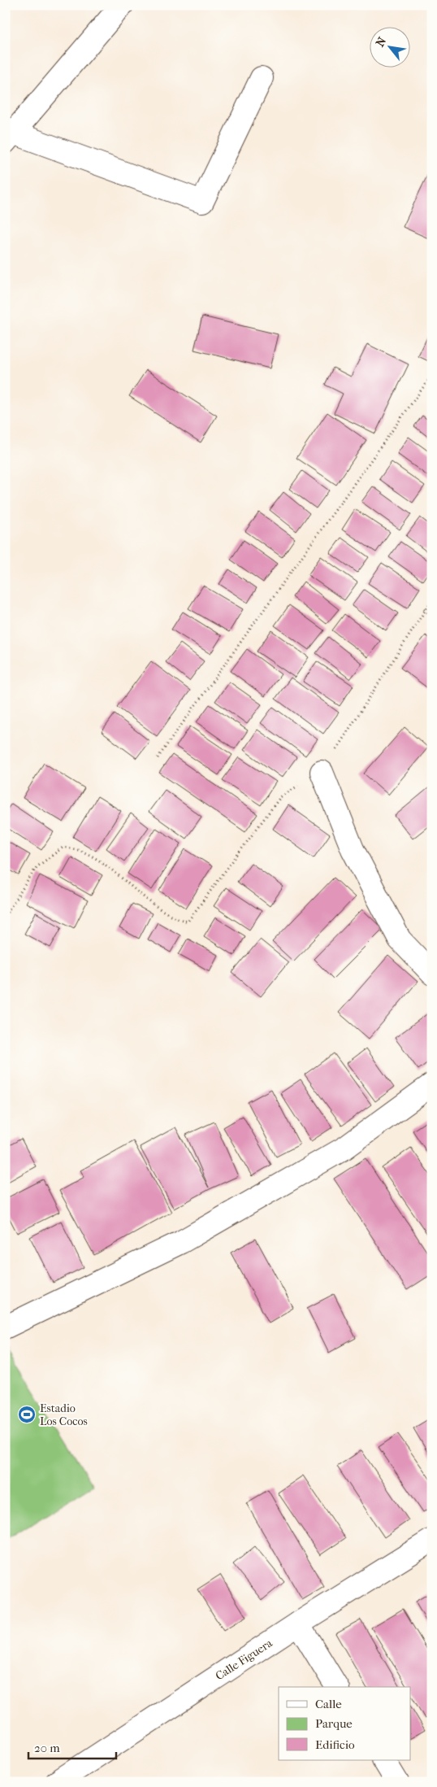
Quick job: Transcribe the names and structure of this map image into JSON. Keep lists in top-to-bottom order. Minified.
{"streets":{"street":["Calle Figuera"]},"places":{"sports":["Estadio Los Cocos"]},"legend":["Calle","Parque","Edificio"],"scale_bar":"20 m","north":"top left"}
